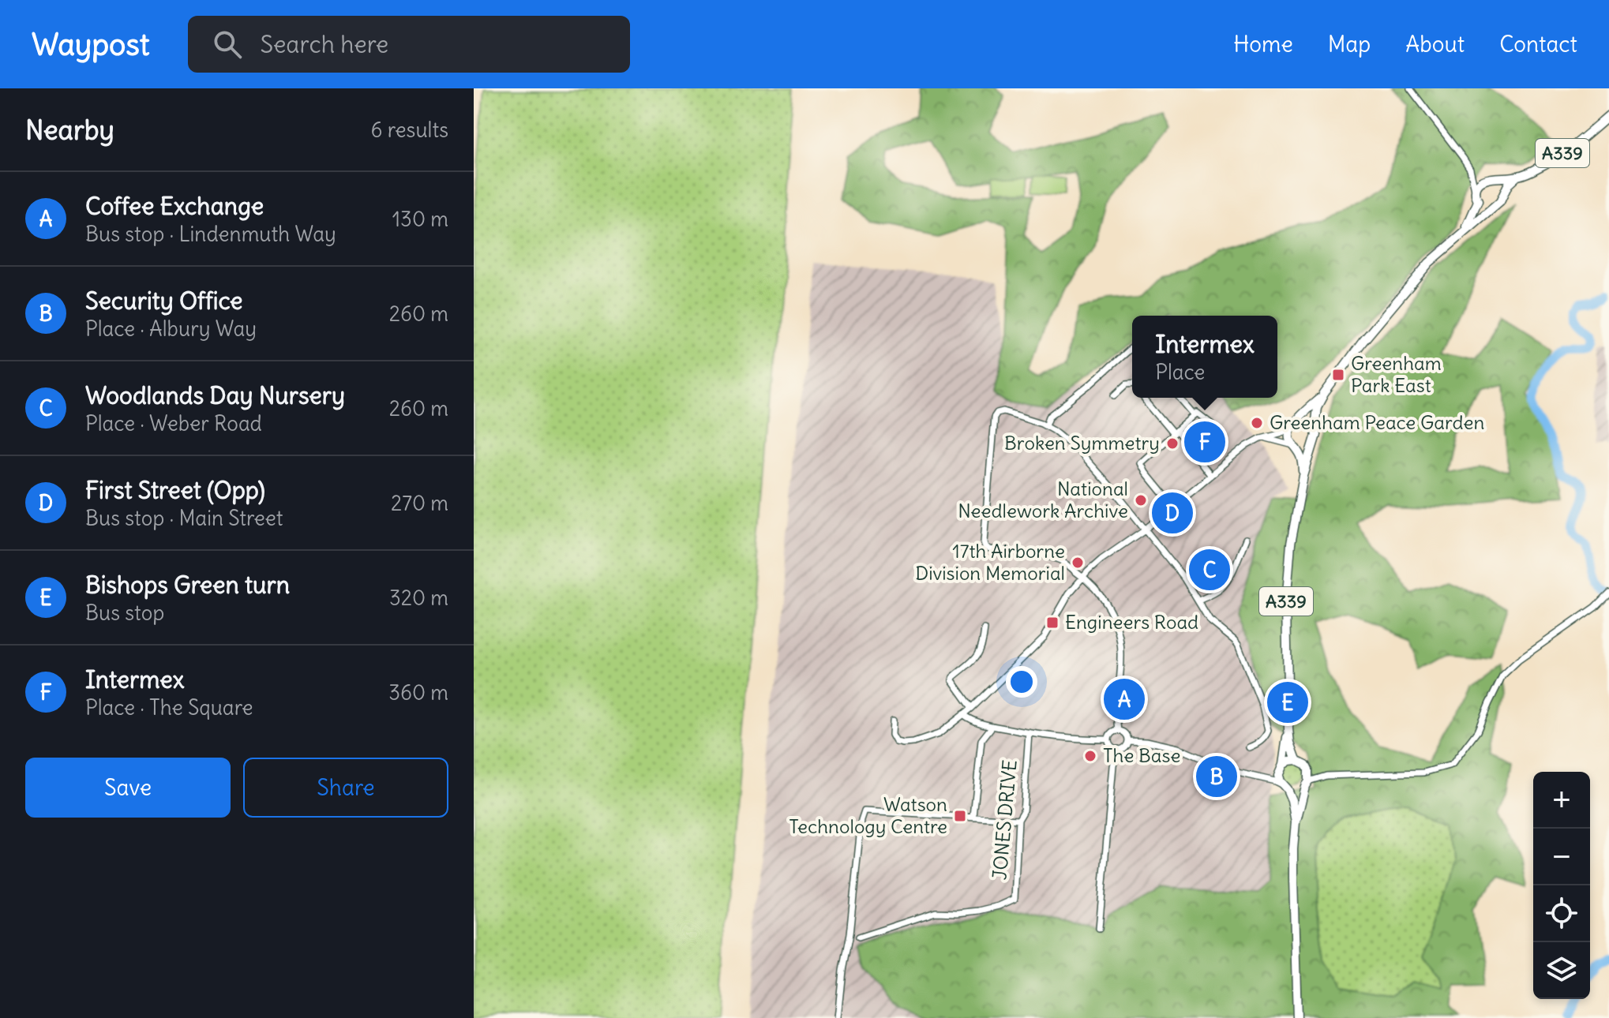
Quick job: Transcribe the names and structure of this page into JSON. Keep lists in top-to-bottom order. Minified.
{"streets":{"highway":["A339"],"street":["JONES DRIVE"]},"places":{"transit":["Greenham Park East","Engineers Road","Watson Technology Centre"],"other":["Greenham Peace Garden","Broken Symmetry","National Needlework Archive","17th Airborne Division Memorial","The Base"]},"page":{"header":"Waypost","search":"Search here","nav":["Home","Map","About","Contact"],"heading":["Nearby","6 results"],"list":[{"mark":"A","name":"Coffee Exchange","note":"Bus stop · Lindenmuth Way","value":"130 m"},{"mark":"B","name":"Security Office","note":"Place · Albury Way","value":"260 m"},{"mark":"C","name":"Woodlands Day Nursery","note":"Place · Weber Road","value":"260 m"},{"mark":"D","name":"First Street (Opp)","note":"Bus stop · Main Street","value":"270 m"},{"mark":"E","name":"Bishops Green turn","note":"Bus stop","value":"320 m"},{"mark":"F","name":"Intermex","note":"Place · The Square","value":"360 m"}],"popup":["Intermex","Place"],"pins":["F","D","C","A","E","B"],"buttons":["Save","Share"],"map_buttons":["+","−"]}}
